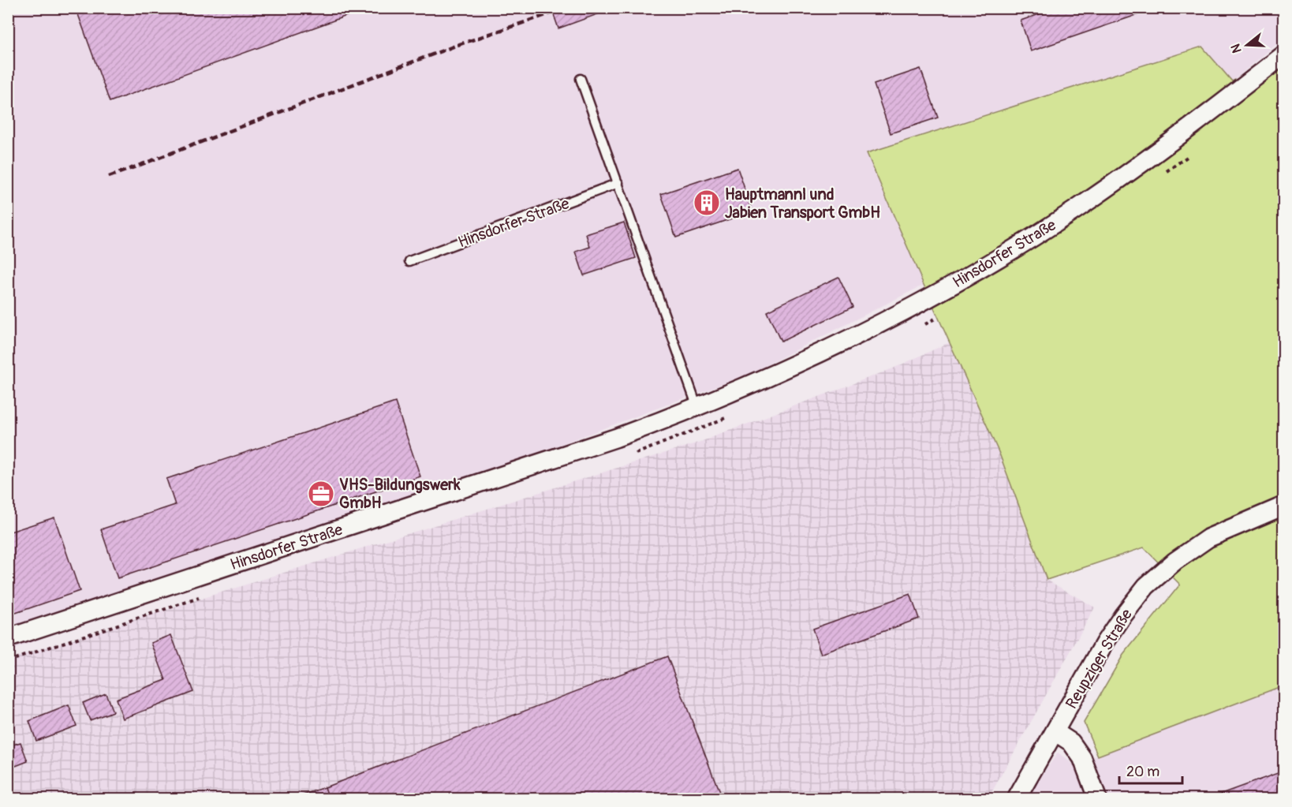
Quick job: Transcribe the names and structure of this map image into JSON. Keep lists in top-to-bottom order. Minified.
{"streets":{"street":["Hinsdorfer Straße","Reupziger Straße"]},"places":{"building":["Hauptmannl und Jabien Transport GmbH"],"office":["VHS-Bildungswerk GmbH"]},"scale_bar":"20 m","north":"left"}
